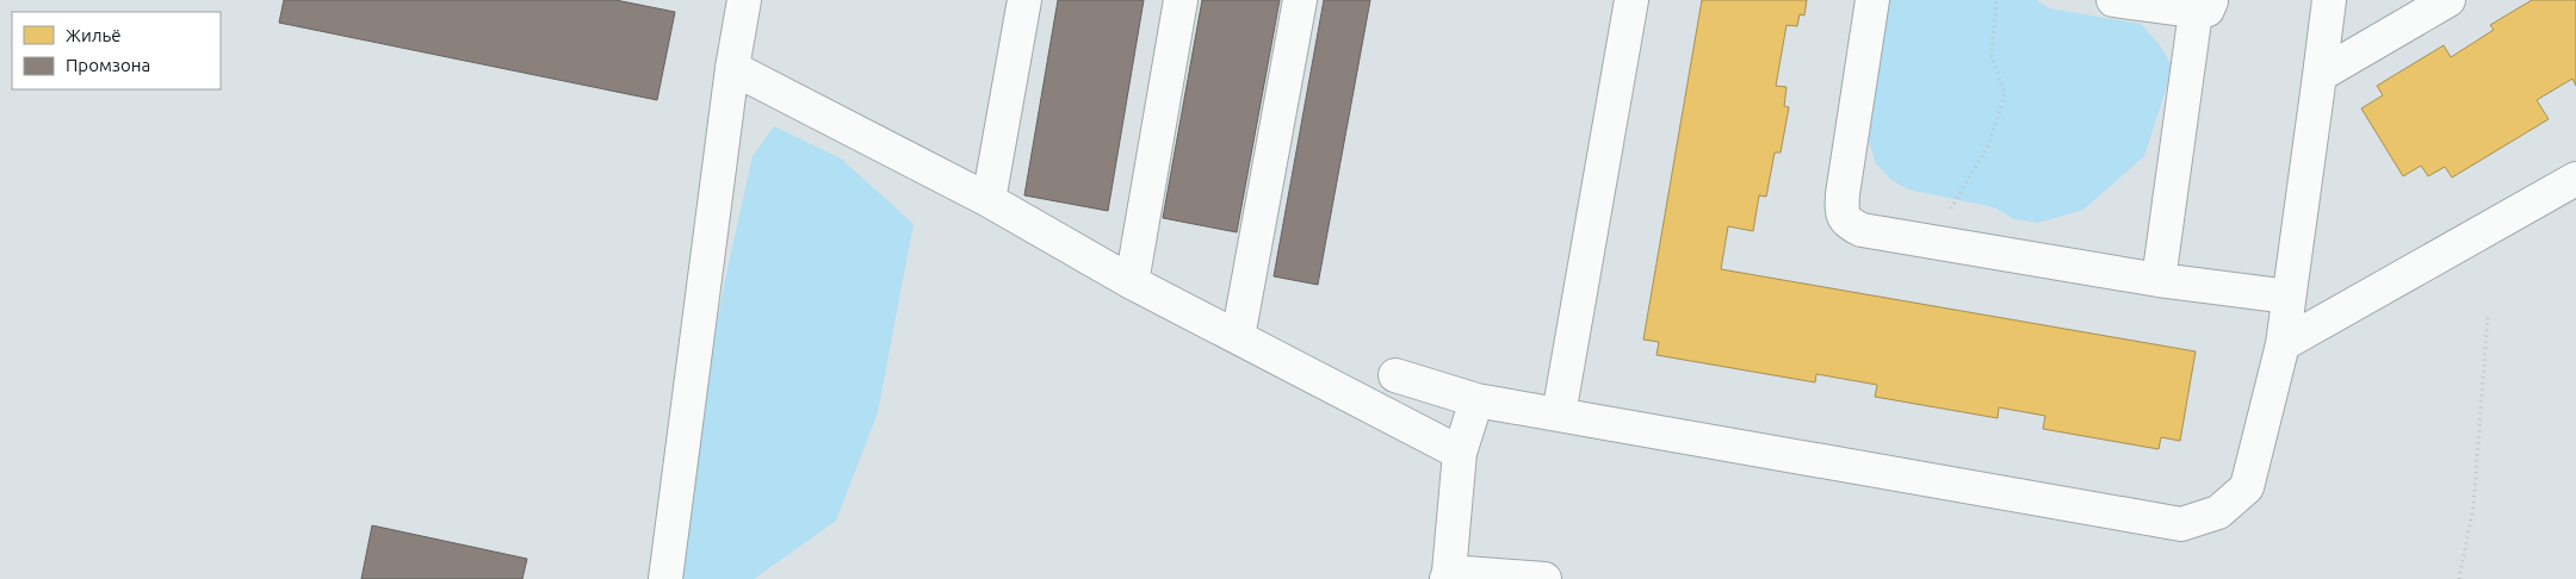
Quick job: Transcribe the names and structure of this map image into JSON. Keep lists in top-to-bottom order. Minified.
{"legend":["Жильё","Промзона"]}
